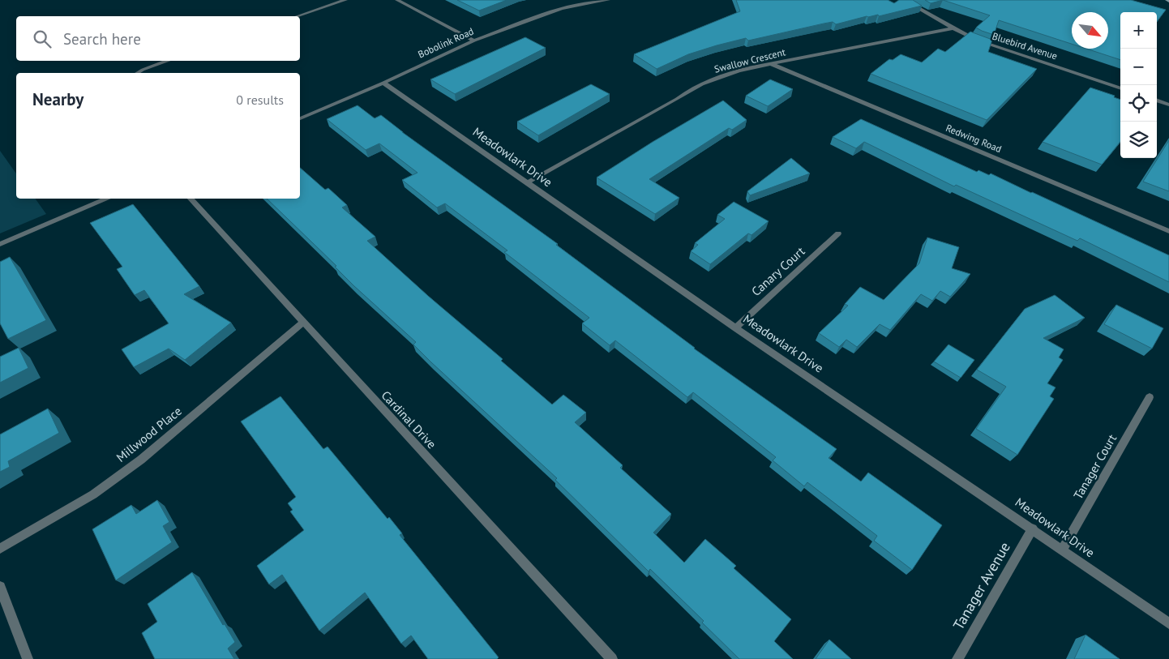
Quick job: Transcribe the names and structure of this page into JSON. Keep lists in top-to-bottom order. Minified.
{"streets":{"street":["Bobolink Road","Bluebird Avenue","Swallow Crescent","Redwing Road","Meadowlark Drive","Canary Court","Cardinal Drive","Millwood Place","Tanager Court","Tanager Avenue"]},"crossings":[["Bobolink Road","Meadowlark Drive"],["Bluebird Avenue","Swallow Crescent"],["Swallow Crescent","Redwing Road"],["Swallow Crescent","Meadowlark Drive"],["Meadowlark Drive","Canary Court"],["Meadowlark Drive","Tanager Court"],["Meadowlark Drive","Tanager Avenue"],["Cardinal Drive","Millwood Place"]],"north":"bottom right","page":{"map_buttons":["+","−"],"search":"Search here","heading":["Nearby","0 results"]}}
